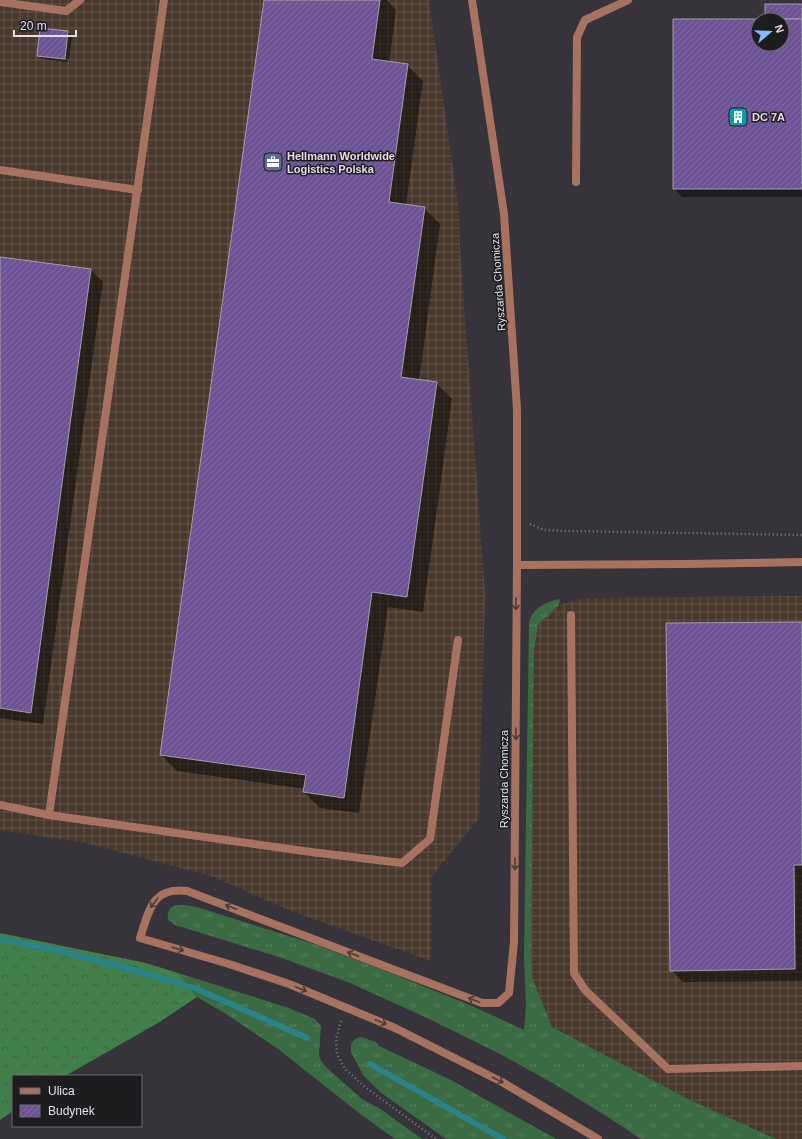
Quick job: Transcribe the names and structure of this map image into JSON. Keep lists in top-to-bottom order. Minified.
{"streets":{"street":["Ryszarda Chomicza"]},"places":{"building":["DC 7A"],"office":["Hellmann Worldwide Logistics Polska"]},"legend":["Ulica","Budynek"],"scale_bar":"20 m","north":"right"}
